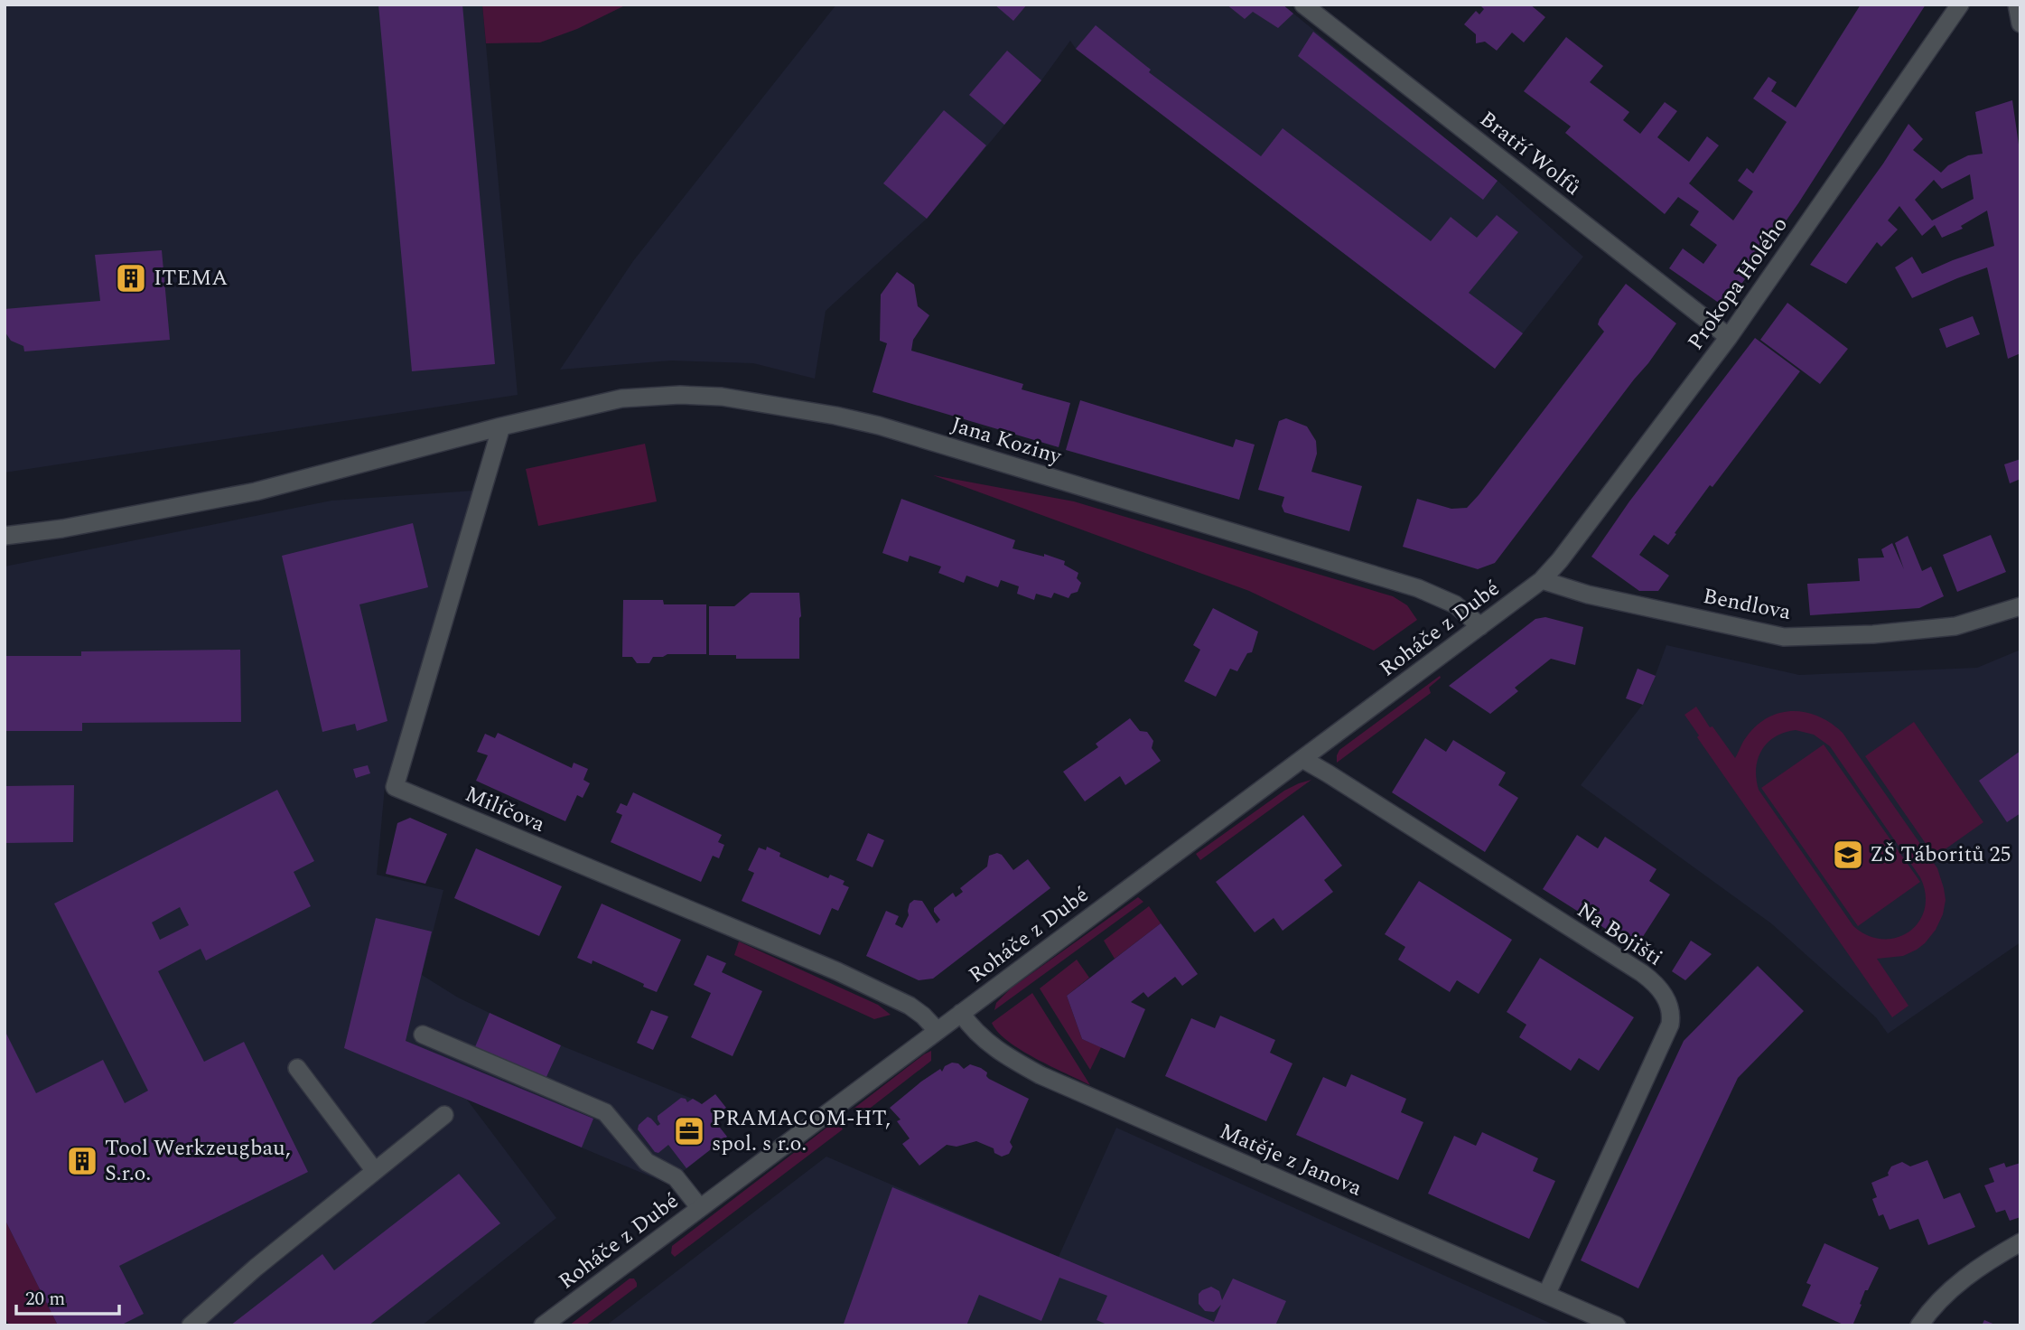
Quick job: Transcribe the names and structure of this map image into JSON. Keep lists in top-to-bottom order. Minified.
{"streets":{"street":["Bratří Wolfů","Prokopa Holého","Jana Koziny","Bendlova","Roháče z Dubé","Milíčova","Na Bojišti","Matěje z Janova"]},"crossings":[["Bratří Wolfů","Prokopa Holého"],["Prokopa Holého","Bendlova"],["Prokopa Holého","Roháče z Dubé"],["Jana Koziny","Roháče z Dubé"],["Jana Koziny","Milíčova"],["Bendlova","Roháče z Dubé"],["Roháče z Dubé","Milíčova"],["Roháče z Dubé","Na Bojišti"],["Roháče z Dubé","Matěje z Janova"],["Na Bojišti","Matěje z Janova"]],"places":{"building":["ITEMA","Tool Werkzeugbau, S.r.o."],"school or university":["ZŠ Táboritů 25"],"office":["PRAMACOM-HT, spol. s r.o."]},"scale_bar":"20 m"}
